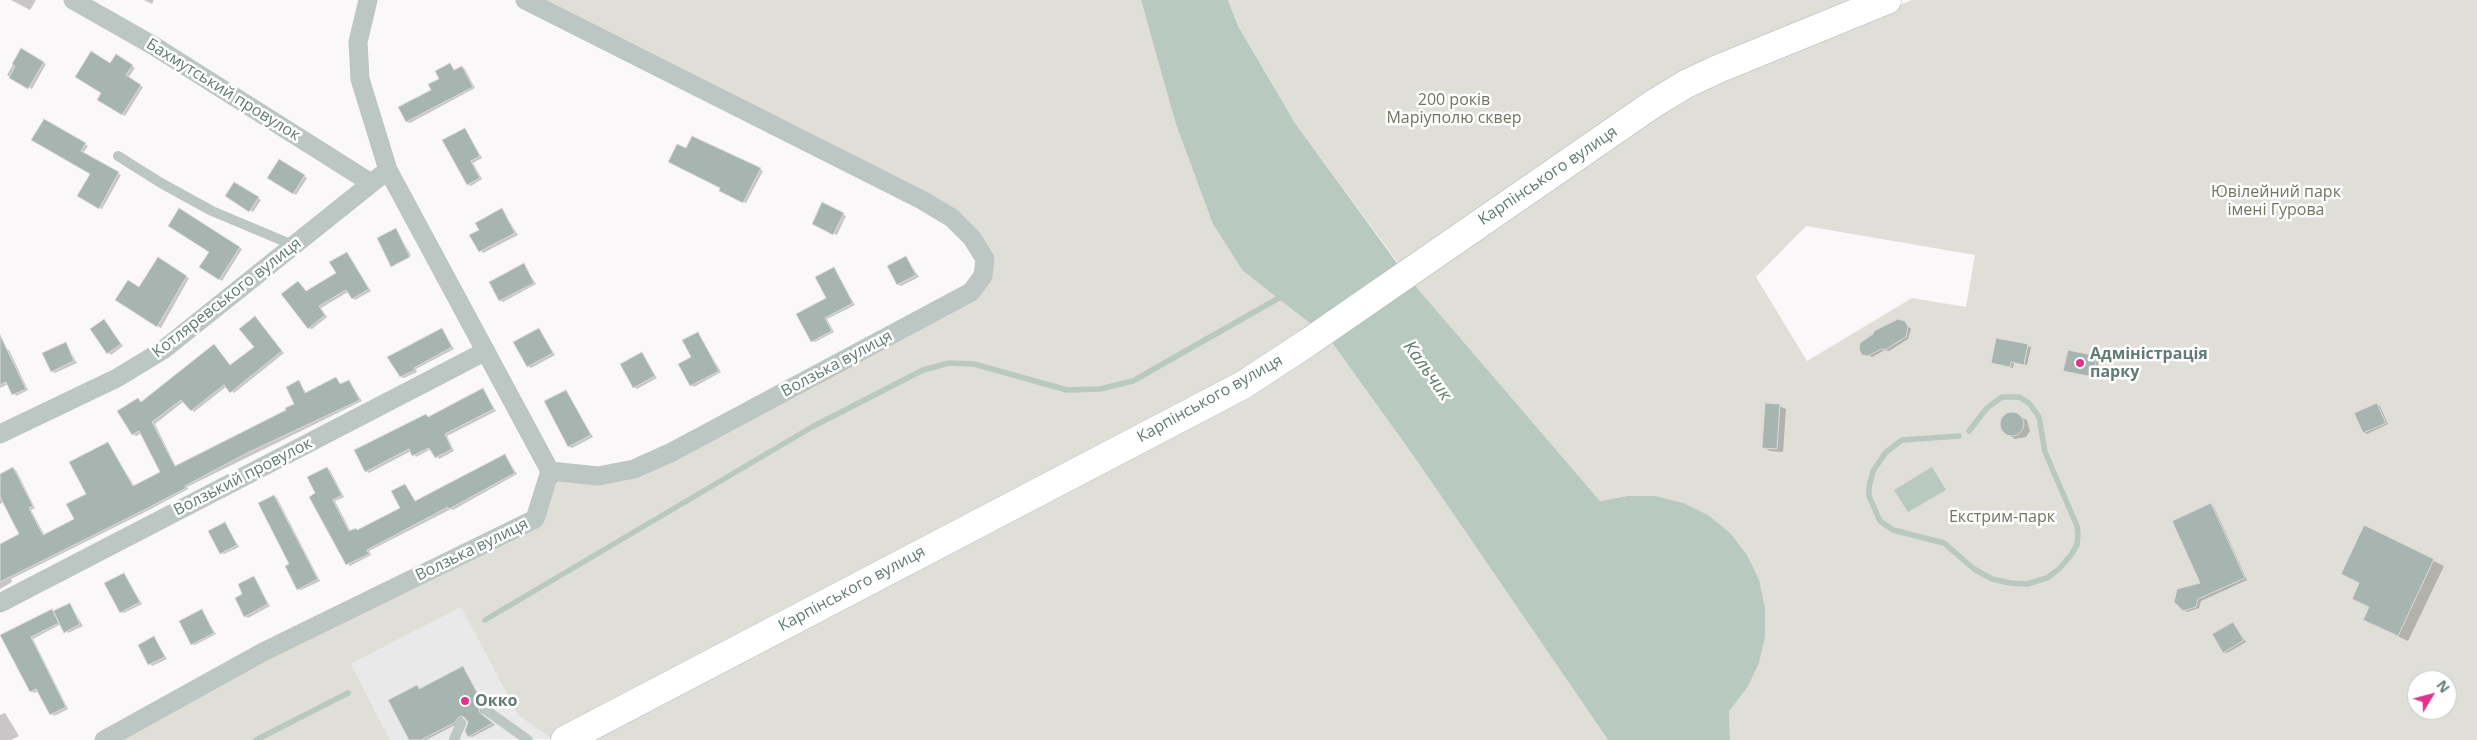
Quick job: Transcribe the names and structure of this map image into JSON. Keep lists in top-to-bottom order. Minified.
{"streets":{"street":["Бахмутський провулок","Карпінського вулиця","Котляревського вулиця","Волзька вулиця","Волзький провулок"]},"crossings":[["Бахмутський провулок","Котляревського вулиця"]],"water":["Кальчик"],"parks":["200 років Маріуполю сквер","Ювілейний парк імені Гурова","Екстрим-парк"],"places":["Адміністрація парку","Окко"],"north":"top right"}
